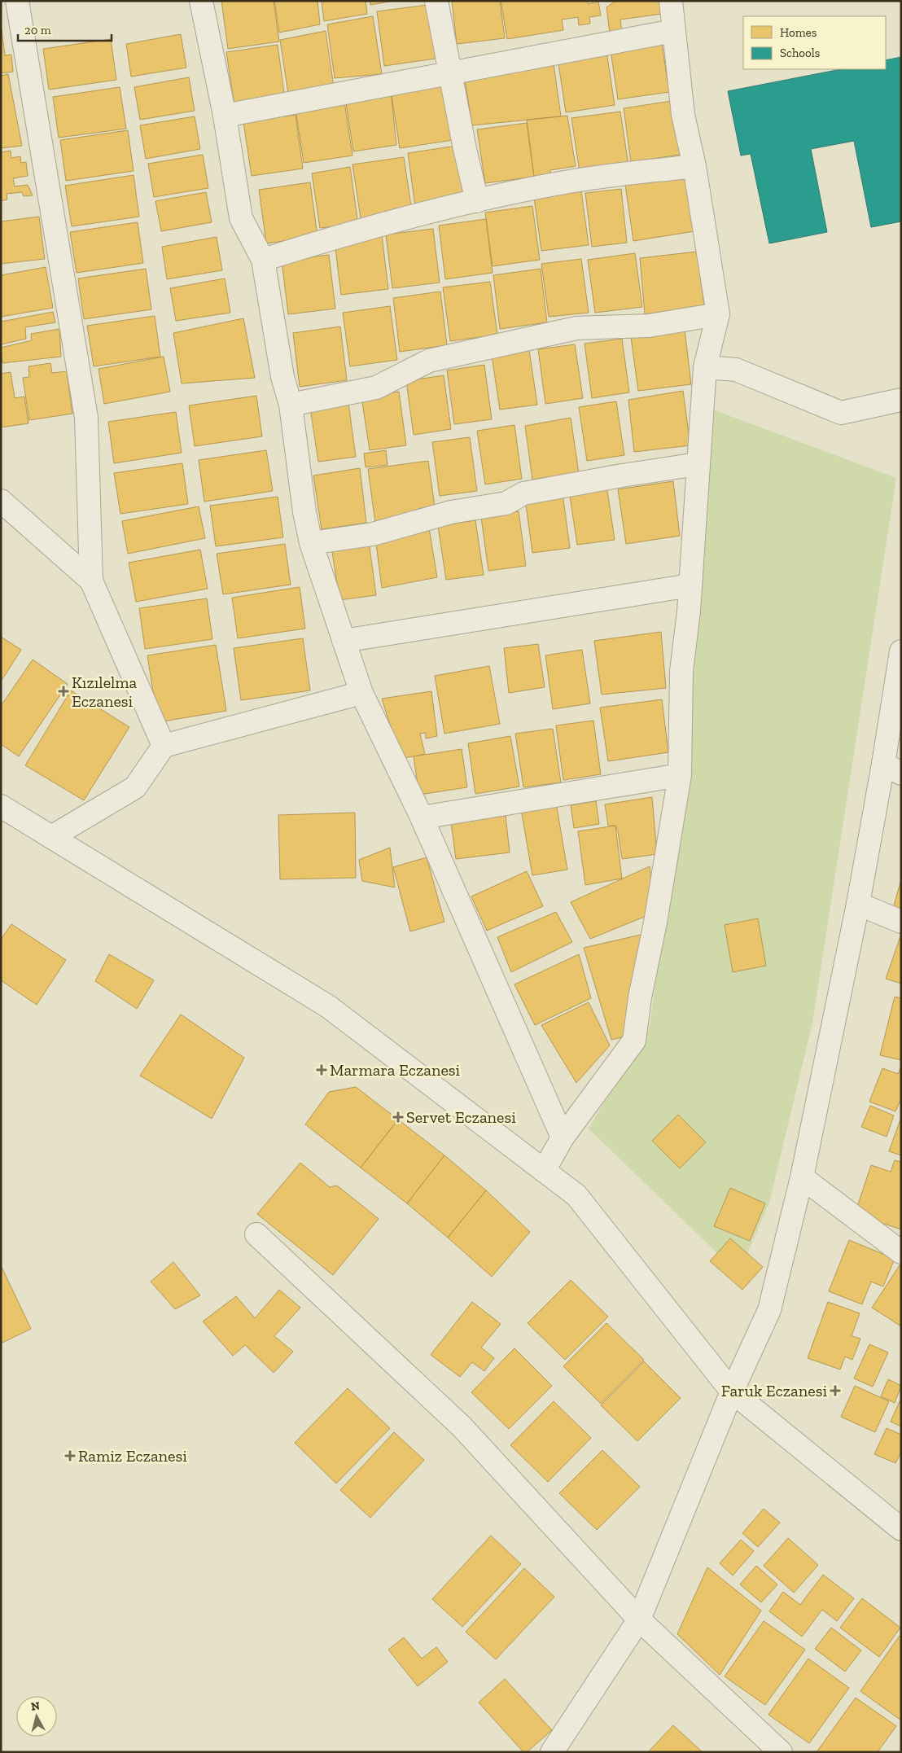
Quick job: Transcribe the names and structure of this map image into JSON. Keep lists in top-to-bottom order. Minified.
{"places":{"health":["Kızılelma Eczanesi","Marmara Eczanesi","Servet Eczanesi","Faruk Eczanesi","Ramiz Eczanesi"]},"legend":["Homes","Schools"],"scale_bar":"20 m","north":"top"}
